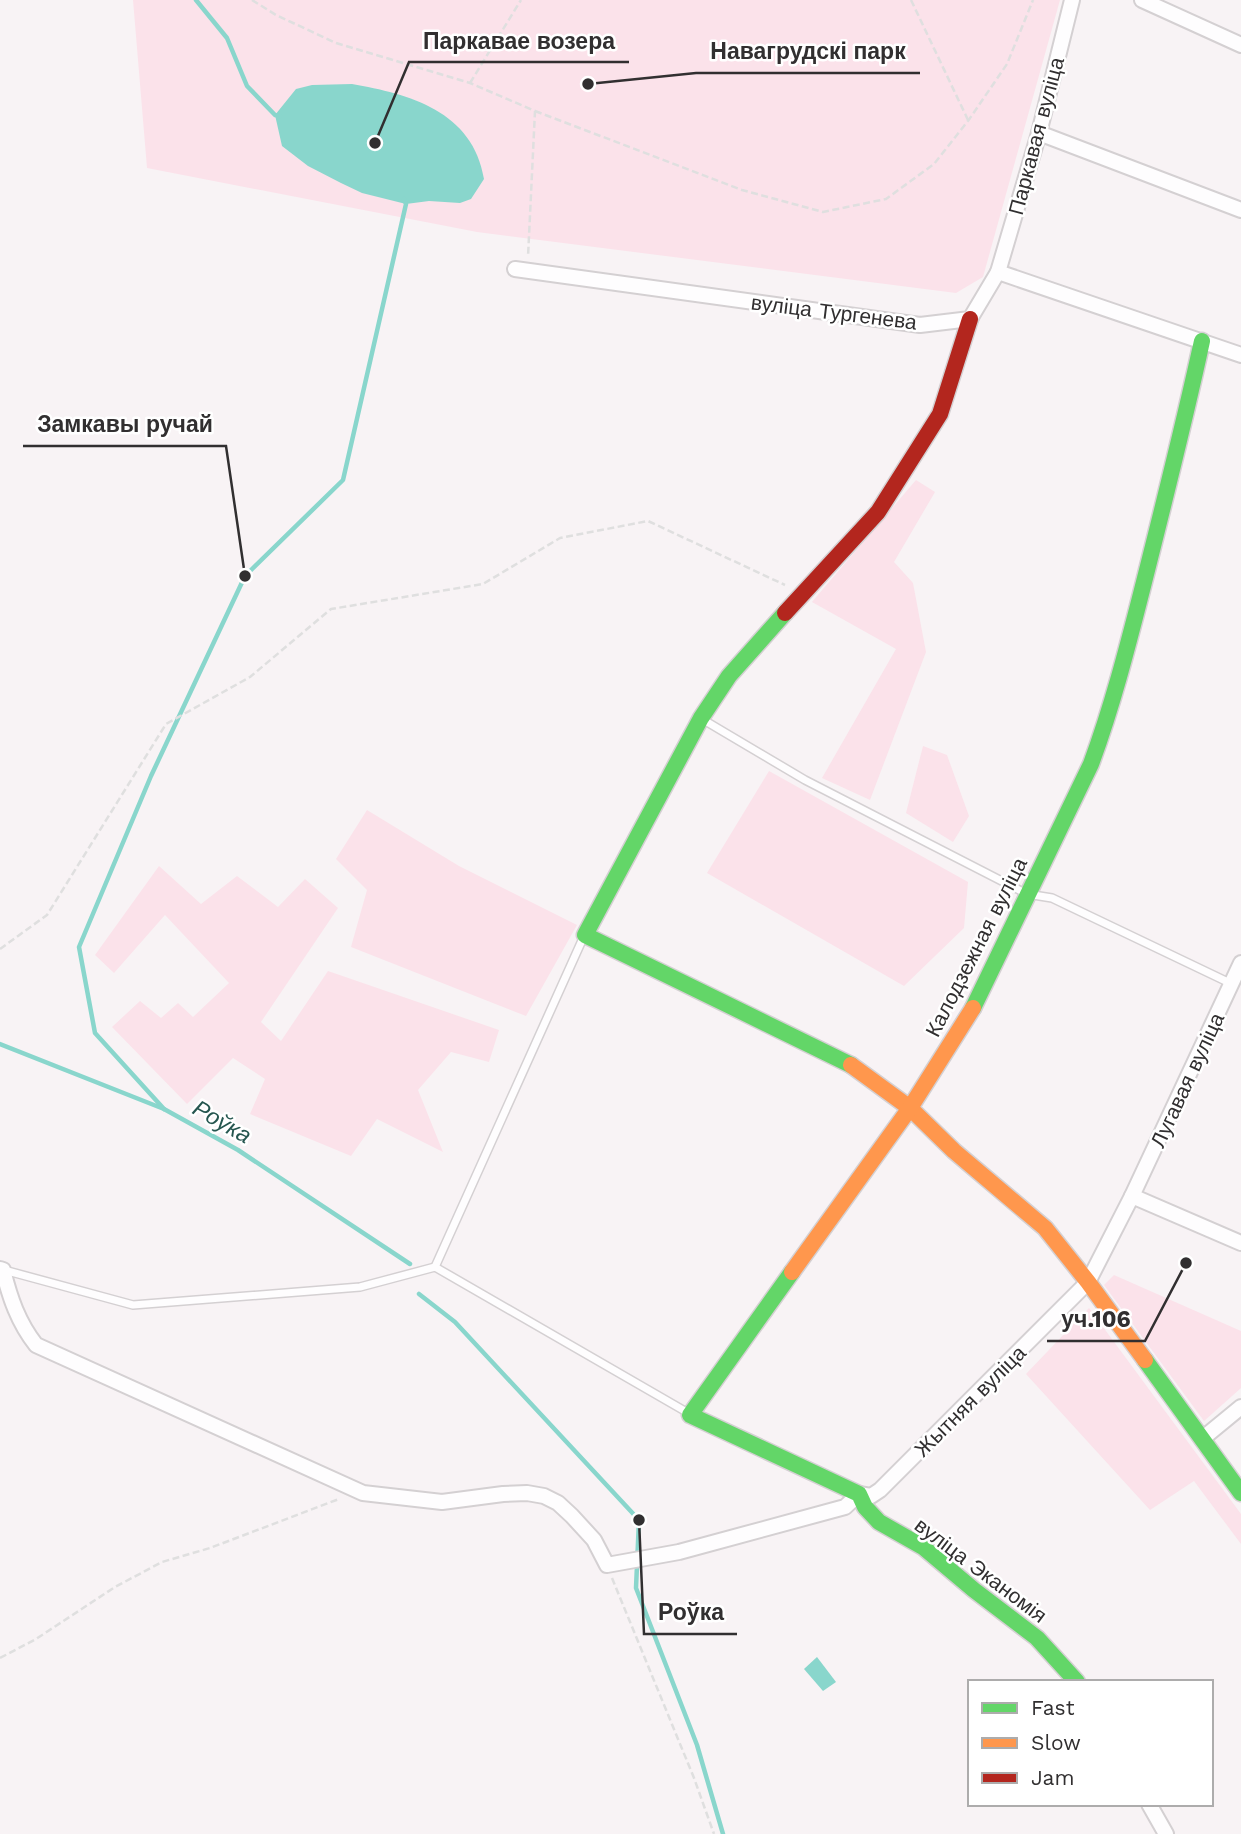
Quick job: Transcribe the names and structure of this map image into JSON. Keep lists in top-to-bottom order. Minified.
{"streets":{"street":["Паркавая вуліца","вуліца Тургенева","Калодзежная вуліца","Лугавая вуліца","Жытняя вуліца","вуліца Эканомія"]},"crossings":[["Лугавая вуліца","Жытняя вуліца"],["Жытняя вуліца","вуліца Эканомія"]],"water":["Роўка"],"places":["Навагрудскі парк","Паркавае возера","Замкавы ручай","уч.106","Роўка"],"legend":["Fast","Slow","Jam"]}
